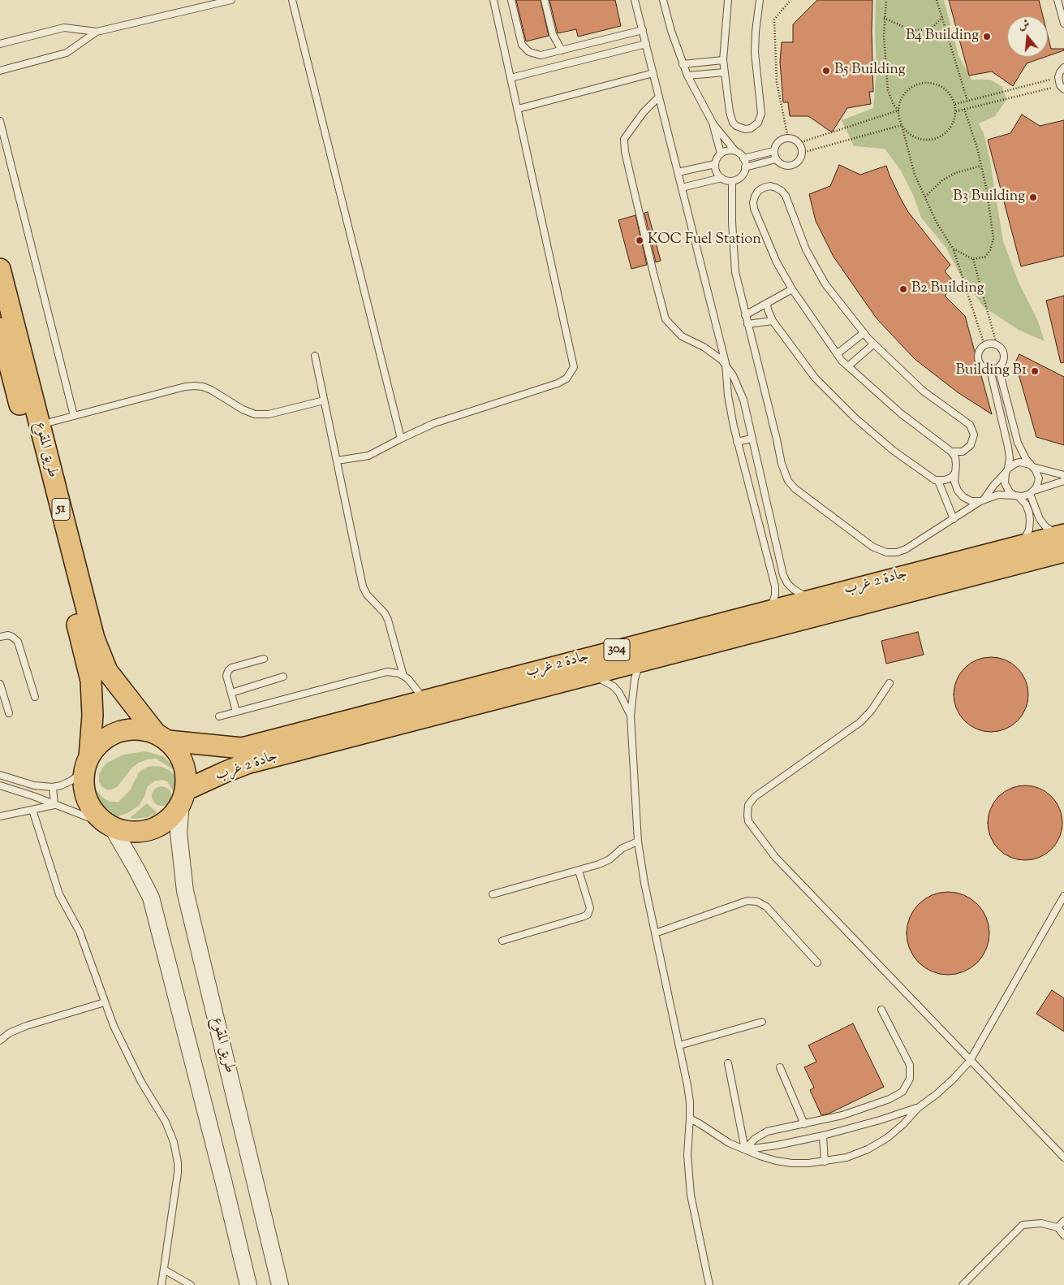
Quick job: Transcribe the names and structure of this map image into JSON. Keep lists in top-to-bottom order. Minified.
{"streets":{"main road":["طريق المقوع","51","جادة 2 غرب","304"]},"crossings":[["طريق المقوع","51"],["طريق المقوع","جادة 2 غرب"],["51","جادة 2 غرب"]],"places":["B4 Building","B5 Building","B3 Building","KOC Fuel Station","B2 Building","Building B1"],"north":"top"}
